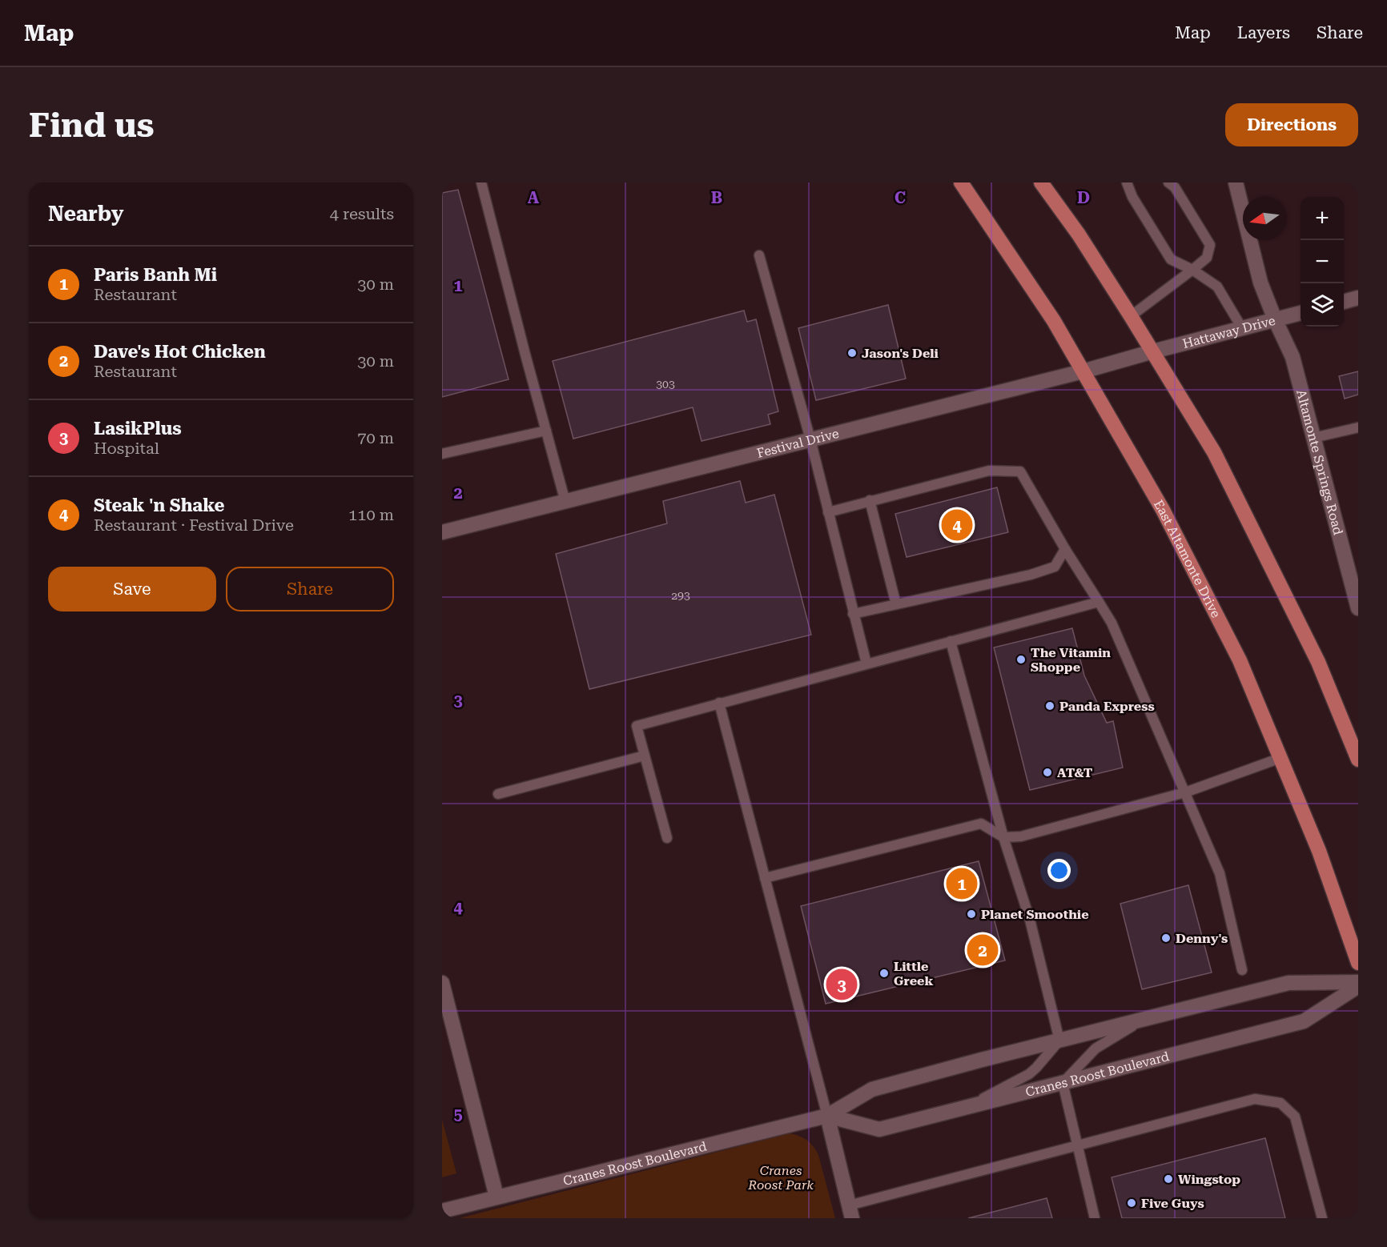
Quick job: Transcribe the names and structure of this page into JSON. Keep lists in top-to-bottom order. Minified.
{"streets":{"main road":["East Altamonte Drive"],"street":["Hattaway Drive","Festival Drive","Altamonte Springs Road","Cranes Roost Boulevard"]},"crossings":[["Hattaway Drive","Festival Drive"],["Hattaway Drive","Altamonte Springs Road"],["Festival Drive","East Altamonte Drive"]],"parks":["Cranes Roost Park"],"places":["Jason's Deli","The Vitamin Shoppe","Panda Express","AT&T","Planet Smoothie","Denny's","Little Greek","Wingstop","Five Guys"],"house_numbers":["303","293"],"north":"left","page":{"header":"Map","nav":["Map","Layers","Share"],"buttons":["Directions",["Save","Share"]],"title":"Find us","heading":["Nearby","4 results"],"map_buttons":["+","−"],"list":[{"mark":"1","name":"Paris Banh Mi","note":"Restaurant","value":"30 m"},{"mark":"2","name":"Dave's Hot Chicken","note":"Restaurant","value":"30 m"},{"mark":"3","name":"LasikPlus","note":"Hospital","value":"70 m"},{"mark":"4","name":"Steak 'n Shake","note":"Restaurant · Festival Drive","value":"110 m"}],"pins":["4","1","2","3"]},"grid":{"columns":["A","B","C","D"],"rows":["1","2","3","4","5"]}}
